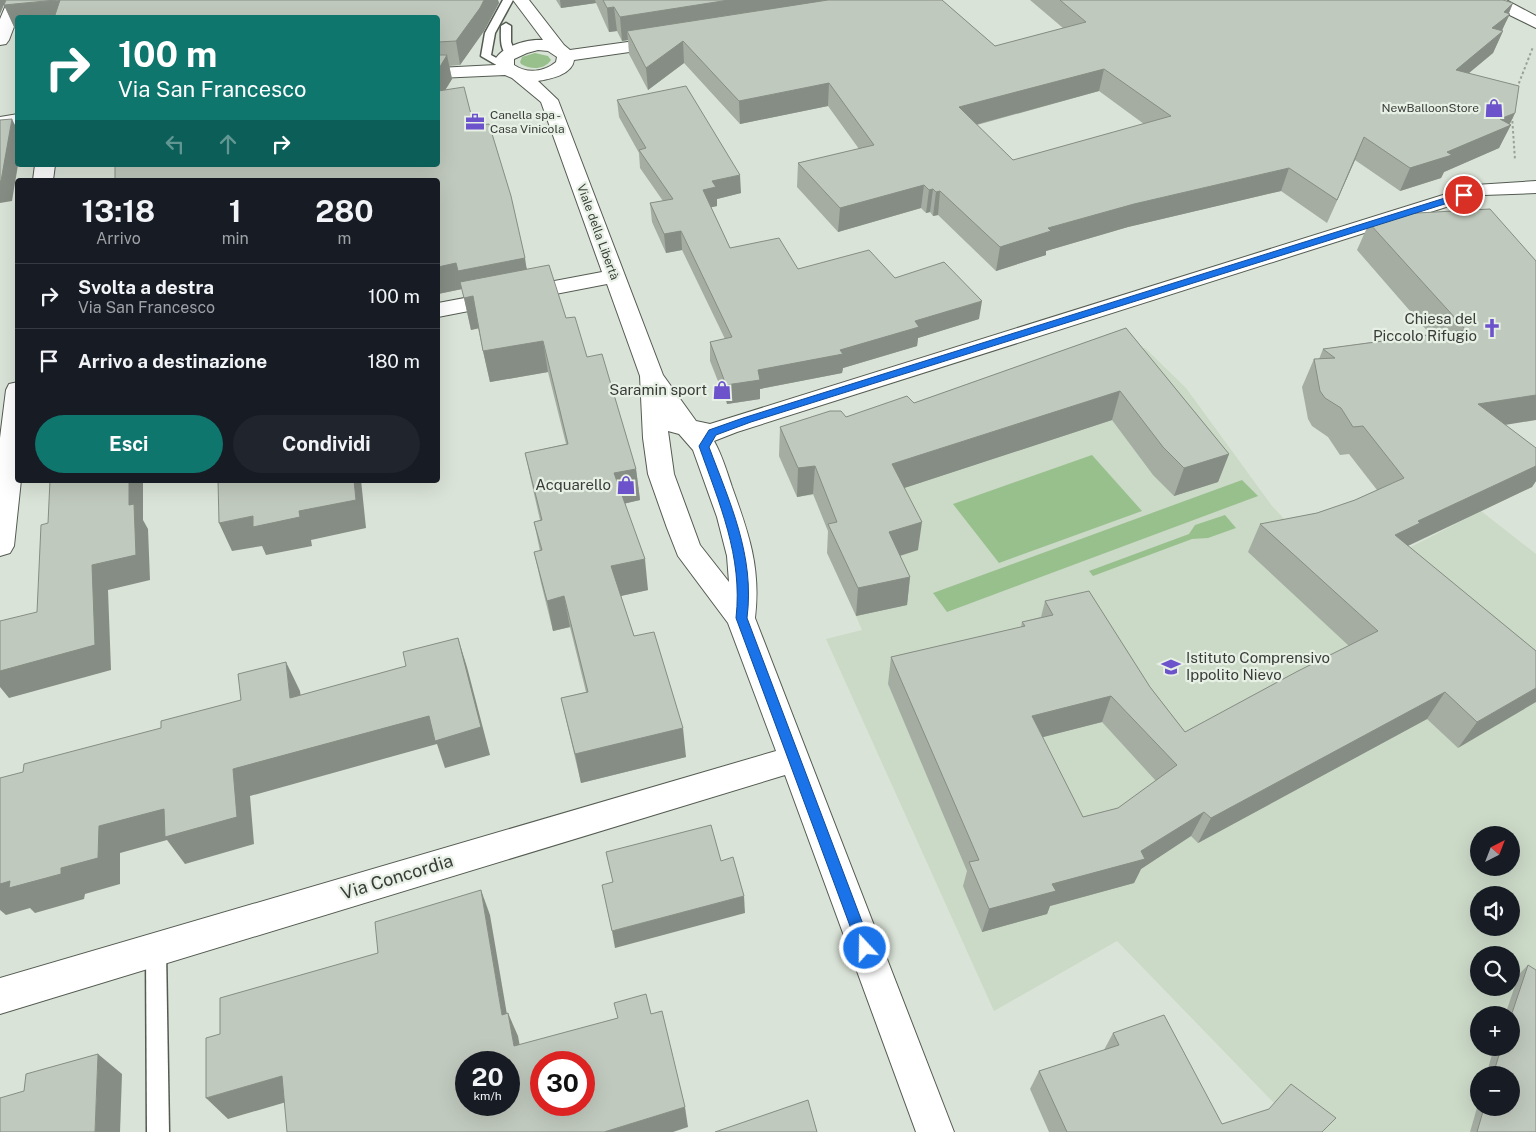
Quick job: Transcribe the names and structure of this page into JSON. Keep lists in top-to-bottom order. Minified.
{"streets":{"street":["Viale della Libertà","Via Concordia"]},"crossings":[["Viale della Libertà","Via Concordia"]],"places":{"shop":["NewBalloonStore","Saramin sport","Acquarello"],"office":["Canella spa - Casa Vinicola"],"church":["Chiesa del Piccolo Rifugio"],"school or university":["Istituto Comprensivo Ippolito Nievo"]},"north":"top right","page":{"turn":["100 m","Via San Francesco"],"eta":["13:18","Arrivo","1","min","280","m"],"list":[{"name":"Svolta a destra","note":"Via San Francesco","value":"100 m"},{"name":"Arrivo a destinazione","value":"180 m"}],"buttons":["Esci","Condividi"],"map_buttons":["+","−"],"speed":"20 km/h","limit":"30"}}
